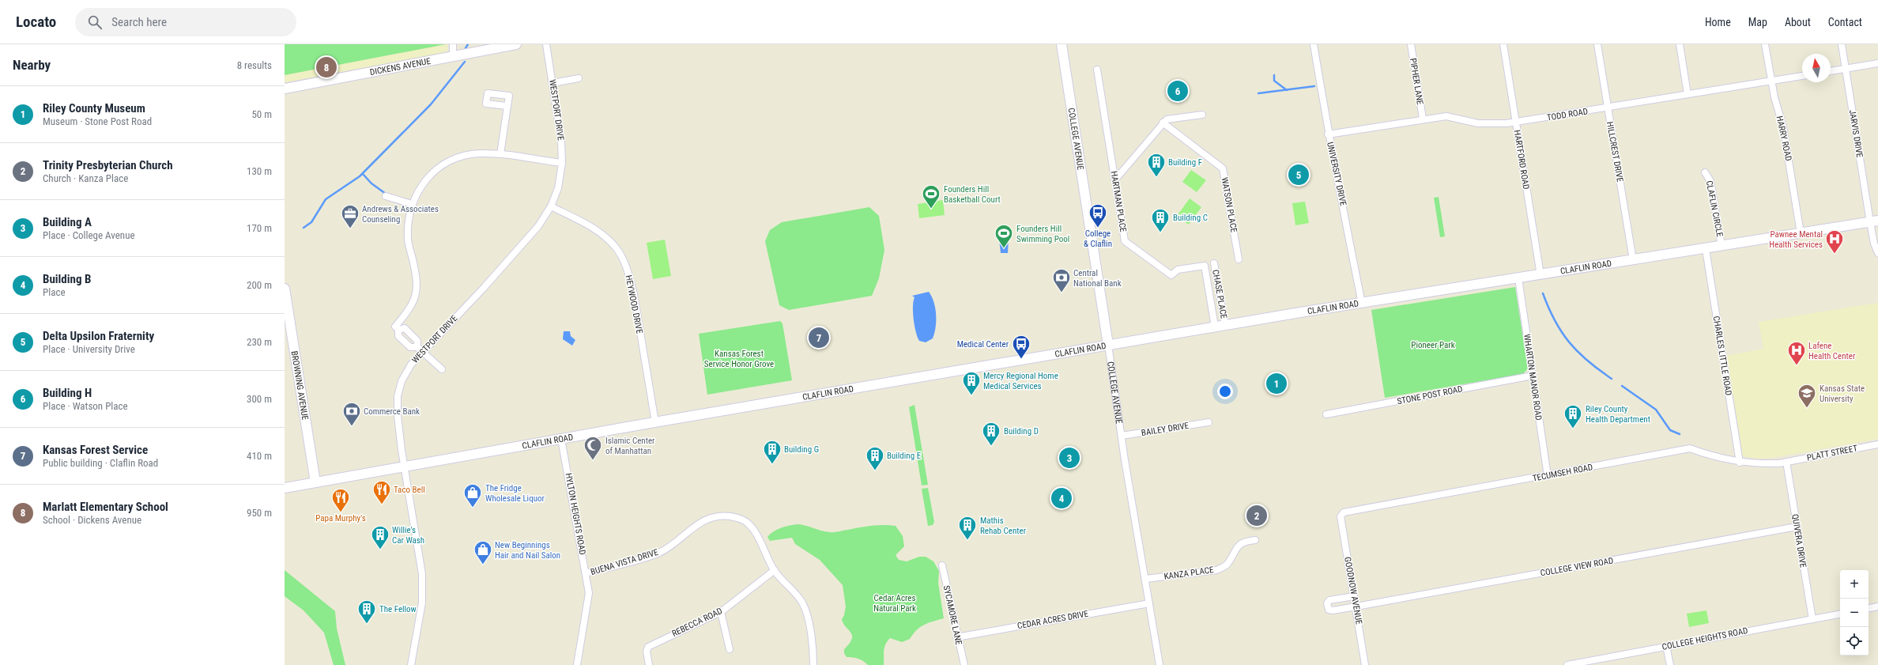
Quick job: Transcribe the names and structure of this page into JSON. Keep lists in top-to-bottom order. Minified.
{"streets":{"street":["DICKENS AVENUE","PIPHER LANE","WESTPORT DRIVE","TODD ROAD","JARVIS DRIVE","HARRY ROAD","COLLEGE AVENUE","HILLCREST DRIVE","HARTFORD ROAD","UNIVERSITY DRIVE","HARTMAN PLACE","WATSON PLACE","CLAFLIN CIRCLE","CLAFLIN ROAD","CHASE PLACE","HEYWOOD DRIVE","CHARLES LITTLE ROAD","WHARTON MANOR ROAD","BROWNING AVENUE","STONE POST ROAD","BAILEY DRIVE","PLATT STREET","TECUMSEH ROAD","HYLTON HEIGHTS ROAD","QUIVERA DRIVE","BUENA VISTA DRIVE","COLLEGE VIEW ROAD","KANZA PLACE","GOODNOW AVENUE","SYCAMORE LANE","CEDAR ACRES DRIVE","REBECCA ROAD","COLLEGE HEIGHTS ROAD"]},"crossings":[["PIPHER LANE","TODD ROAD"],["WESTPORT DRIVE","CLAFLIN ROAD"],["WESTPORT DRIVE","HEYWOOD DRIVE"],["TODD ROAD","HARRY ROAD"],["TODD ROAD","HILLCREST DRIVE"],["TODD ROAD","HARTFORD ROAD"],["TODD ROAD","UNIVERSITY DRIVE"],["JARVIS DRIVE","CLAFLIN ROAD"],["HARRY ROAD","CLAFLIN ROAD"],["COLLEGE AVENUE","CLAFLIN ROAD"],["COLLEGE AVENUE","BAILEY DRIVE"],["COLLEGE AVENUE","KANZA PLACE"],["COLLEGE AVENUE","CEDAR ACRES DRIVE"],["HILLCREST DRIVE","CLAFLIN ROAD"],["HARTFORD ROAD","CLAFLIN ROAD"],["UNIVERSITY DRIVE","CLAFLIN ROAD"],["HARTMAN PLACE","CHASE PLACE"],["CLAFLIN CIRCLE","CLAFLIN ROAD"],["CLAFLIN ROAD","CHASE PLACE"],["CLAFLIN ROAD","HEYWOOD DRIVE"],["CLAFLIN ROAD","CHARLES LITTLE ROAD"],["CLAFLIN ROAD","WHARTON MANOR ROAD"],["CLAFLIN ROAD","BROWNING AVENUE"],["CLAFLIN ROAD","HYLTON HEIGHTS ROAD"],["CHARLES LITTLE ROAD","TECUMSEH ROAD"],["WHARTON MANOR ROAD","STONE POST ROAD"],["WHARTON MANOR ROAD","TECUMSEH ROAD"],["PLATT STREET","TECUMSEH ROAD"],["PLATT STREET","QUIVERA DRIVE"],["TECUMSEH ROAD","QUIVERA DRIVE"],["TECUMSEH ROAD","GOODNOW AVENUE"],["HYLTON HEIGHTS ROAD","BUENA VISTA DRIVE"],["QUIVERA DRIVE","COLLEGE VIEW ROAD"],["QUIVERA DRIVE","COLLEGE HEIGHTS ROAD"],["BUENA VISTA DRIVE","REBECCA ROAD"],["COLLEGE VIEW ROAD","GOODNOW AVENUE"],["SYCAMORE LANE","CEDAR ACRES DRIVE"]],"parks":["Pioneer Park","Kansas Forest Service Honor Grove","Cedar Acres Natural Park"],"places":{"building":["Building F","Building C","Mercy Regional Home Medical Services","Riley County Health Department","Building D","Building G","Building E","Mathis Rehab Center","Willie's Car Wash","The Fellow"],"sports":["Founders Hill Basketball Court","Founders Hill Swimming Pool"],"bus stop":["College & Claflin","Medical Center"],"office":["Andrews & Associates Counseling"],"hospital":["Pawnee Mental Health Services","Lafene Health Center"],"bank":["Central National Bank","Commerce Bank"],"school or university":["Kansas State University"],"mosque":["Islamic Center of Manhattan"],"restaurant":["Taco Bell","Papa Murphy's"],"shop":["The Fridge Wholesale Liquor","New Beginnings Hair and Nail Salon"]},"north":"top","page":{"header":"Locato","search":"Search here","nav":["Home","Map","About","Contact"],"heading":["Nearby","8 results"],"pins":["8","6","5","7","1","3","4","2"],"list":[{"mark":"1","name":"Riley County Museum","note":"Museum · Stone Post Road","value":"50 m"},{"mark":"2","name":"Trinity Presbyterian Church","note":"Church · Kanza Place","value":"130 m"},{"mark":"3","name":"Building A","note":"Place · College Avenue","value":"170 m"},{"mark":"4","name":"Building B","note":"Place","value":"200 m"},{"mark":"5","name":"Delta Upsilon Fraternity","note":"Place · University Drive","value":"230 m"},{"mark":"6","name":"Building H","note":"Place · Watson Place","value":"300 m"},{"mark":"7","name":"Kansas Forest Service","note":"Public building · Claflin Road","value":"410 m"},{"mark":"8","name":"Marlatt Elementary School","note":"School · Dickens Avenue","value":"950 m"}],"map_buttons":["+","−"]}}
